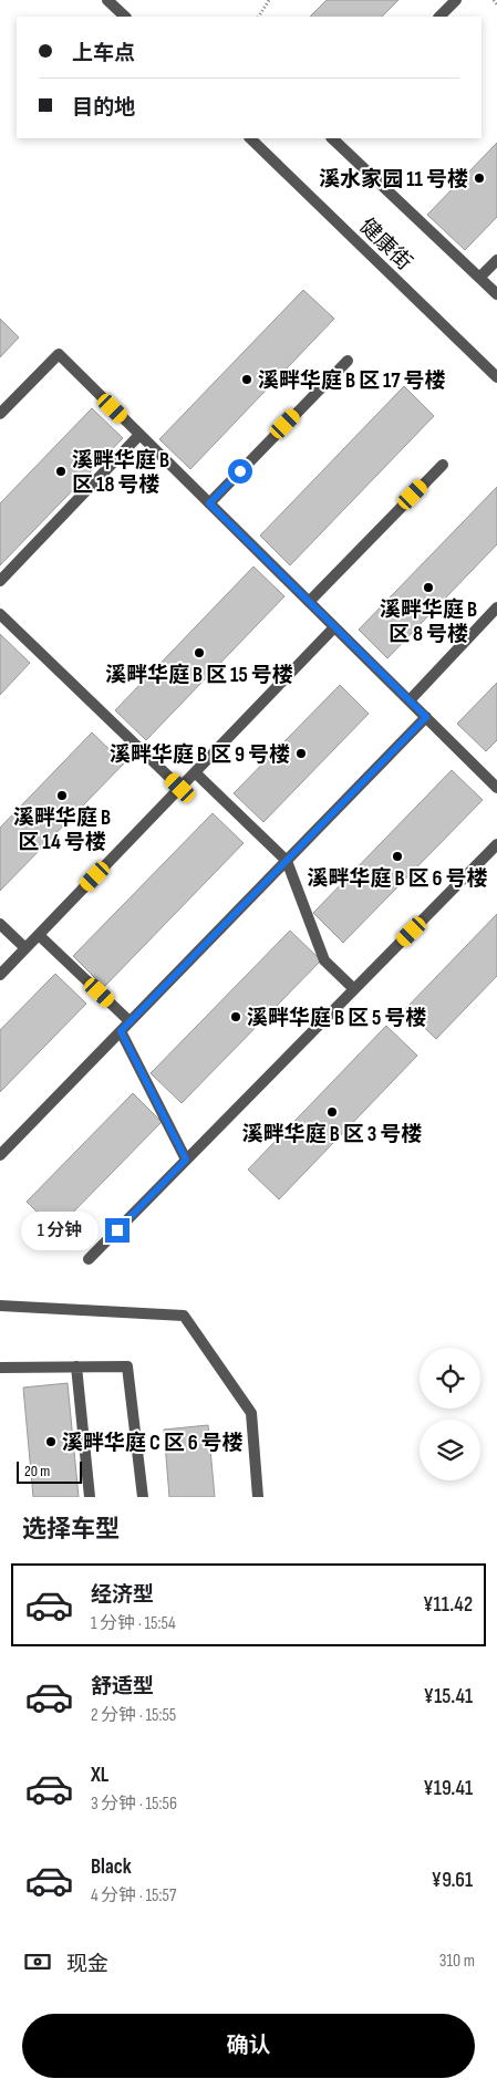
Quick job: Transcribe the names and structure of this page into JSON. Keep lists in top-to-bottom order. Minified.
{"streets":{"street":["健康街"]},"places":["溪水家园 11 号楼","溪畔华庭 B 区 17 号楼","溪畔华庭 B 区 18 号楼","溪畔华庭 B 区 8 号楼","溪畔华庭 B 区 15 号楼","溪畔华庭 B 区 9 号楼","溪畔华庭 B 区 14 号楼","溪畔华庭 B 区 6 号楼","溪畔华庭 B 区 5 号楼","溪畔华庭 B 区 3 号楼","溪畔华庭 C 区 6 号楼"],"scale_bar":"20 m","page":{"banner":["上车点","目的地"],"bubble":"1 分钟","scale":"20 m","heading":"选择车型","list":[{"name":"经济型","note":"1 分钟 · 15:54","value":"¥11.42"},{"name":"舒适型","note":"2 分钟 · 15:55","value":"¥15.41"},{"name":"XL","note":"3 分钟 · 15:56","value":"¥19.41"},{"name":"Black","note":"4 分钟 · 15:57","value":"¥9.61"}],"pay":["现金","310 m"],"buttons":"确认"}}
